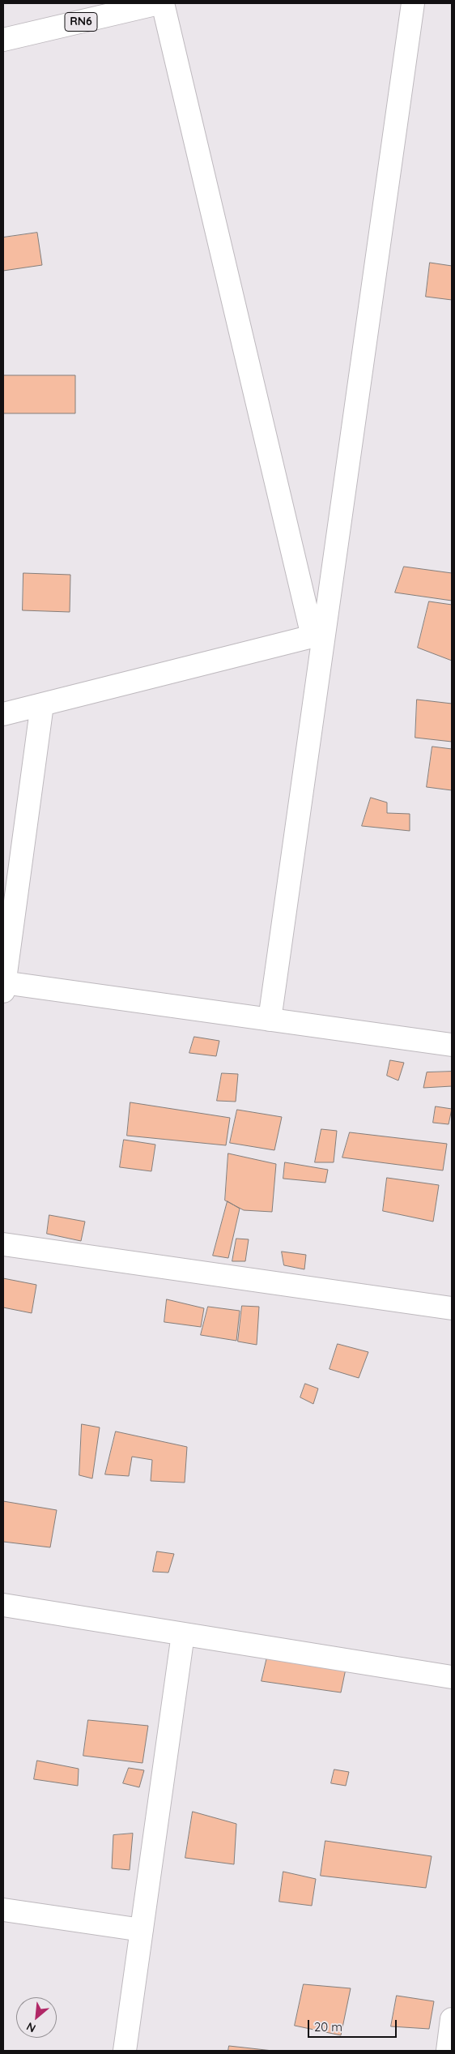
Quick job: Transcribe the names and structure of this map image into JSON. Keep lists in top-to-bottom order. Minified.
{"streets":{"street":["RN6"]},"scale_bar":"20 m","north":"bottom left"}
